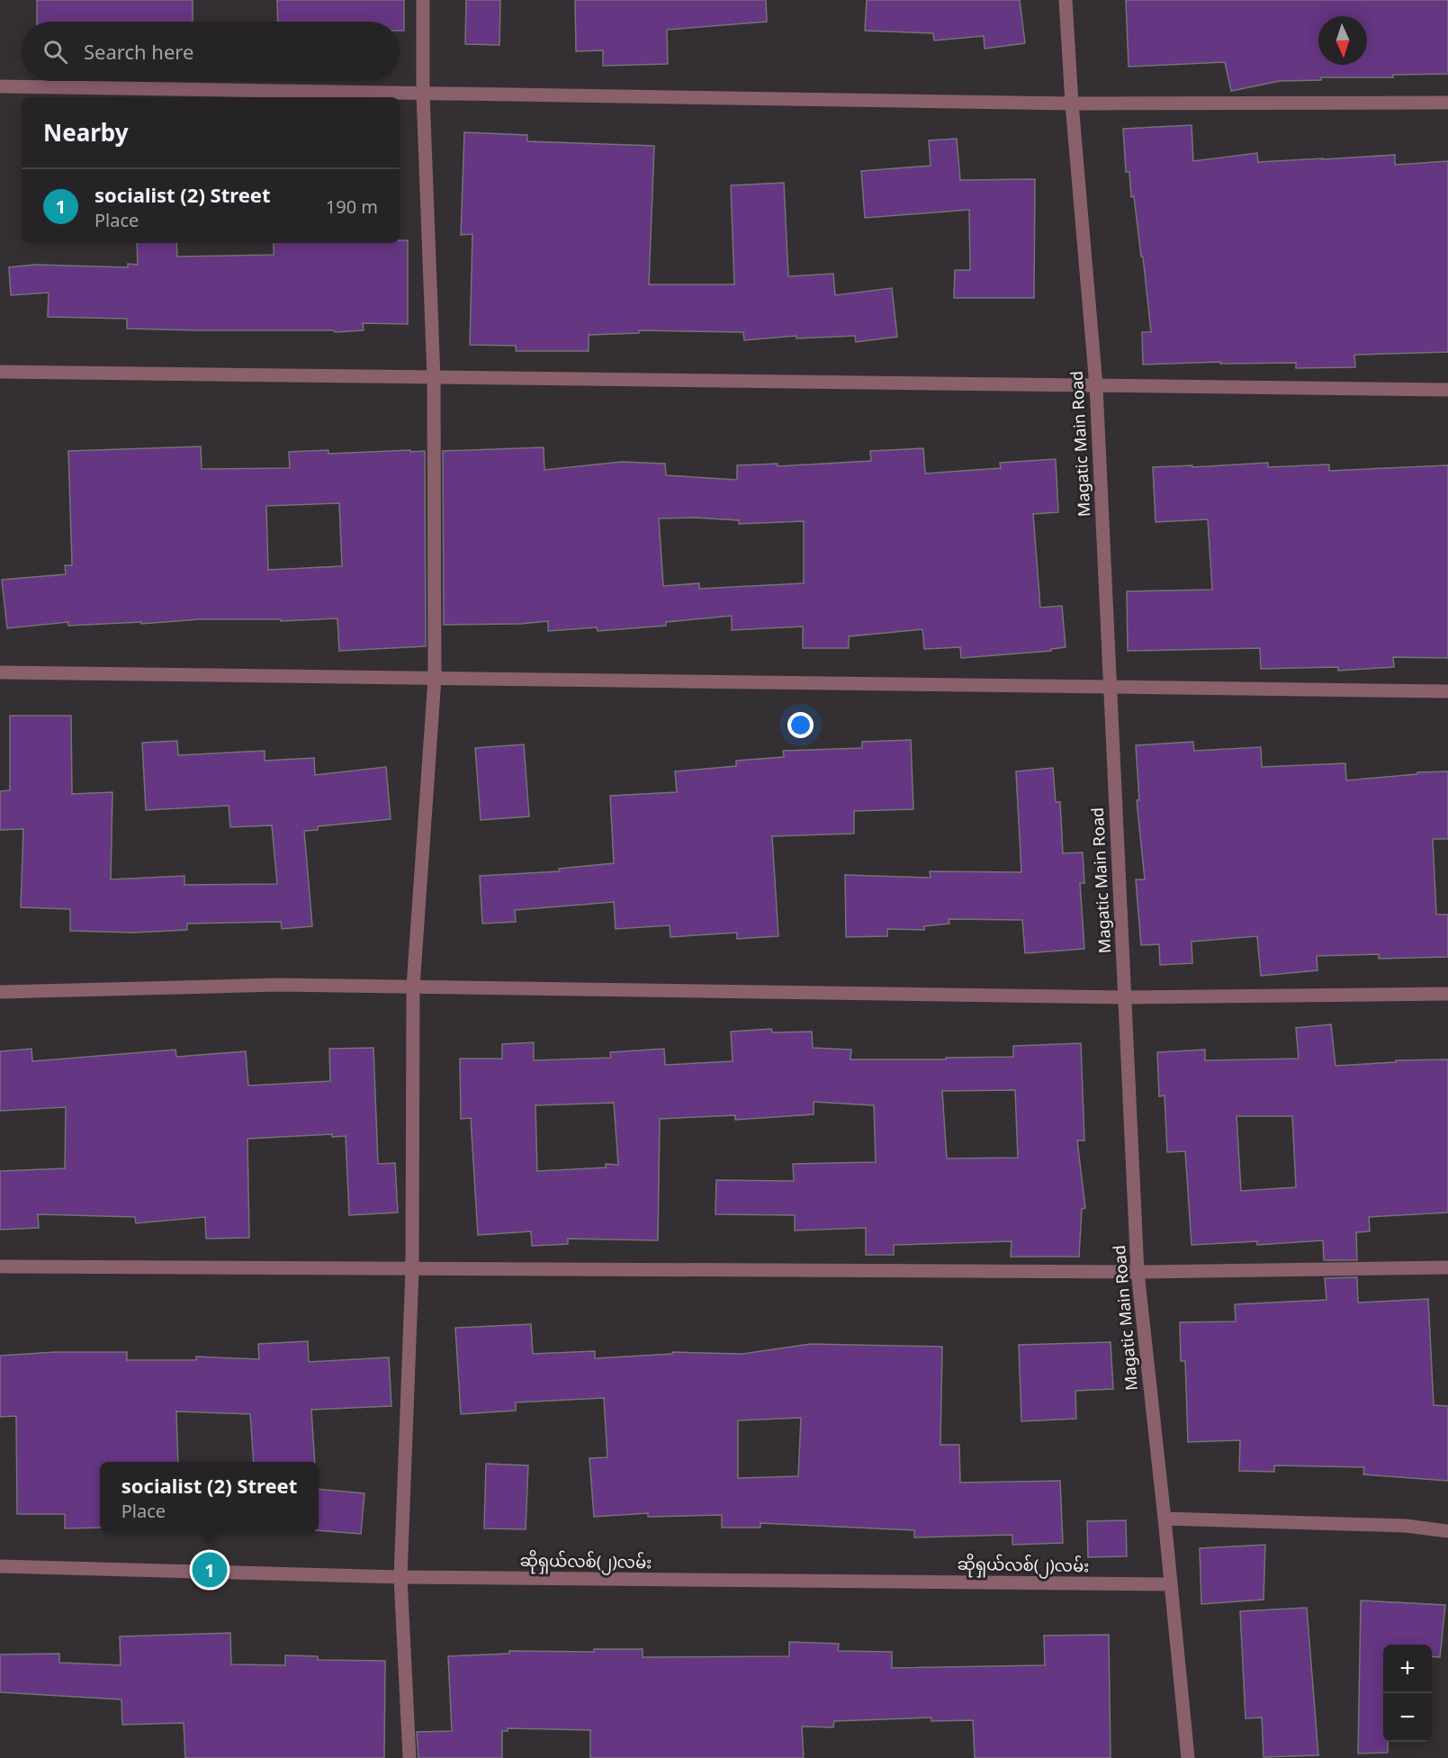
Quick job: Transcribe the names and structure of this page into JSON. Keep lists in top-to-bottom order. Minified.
{"streets":{"street":["Magatic Main Road","ဆိုရှယ်လစ်(၂)လမ်း"]},"crossings":[["Magatic Main Road","ဆိုရှယ်လစ်(၂)လမ်း"]],"north":"bottom","page":{"search":"Search here","heading":"Nearby","list":[{"mark":"1","name":"socialist (2) Street","note":"Place","value":"190 m"}],"popup":["socialist (2) Street","Place"],"pins":"1","map_buttons":["+","−"]}}
